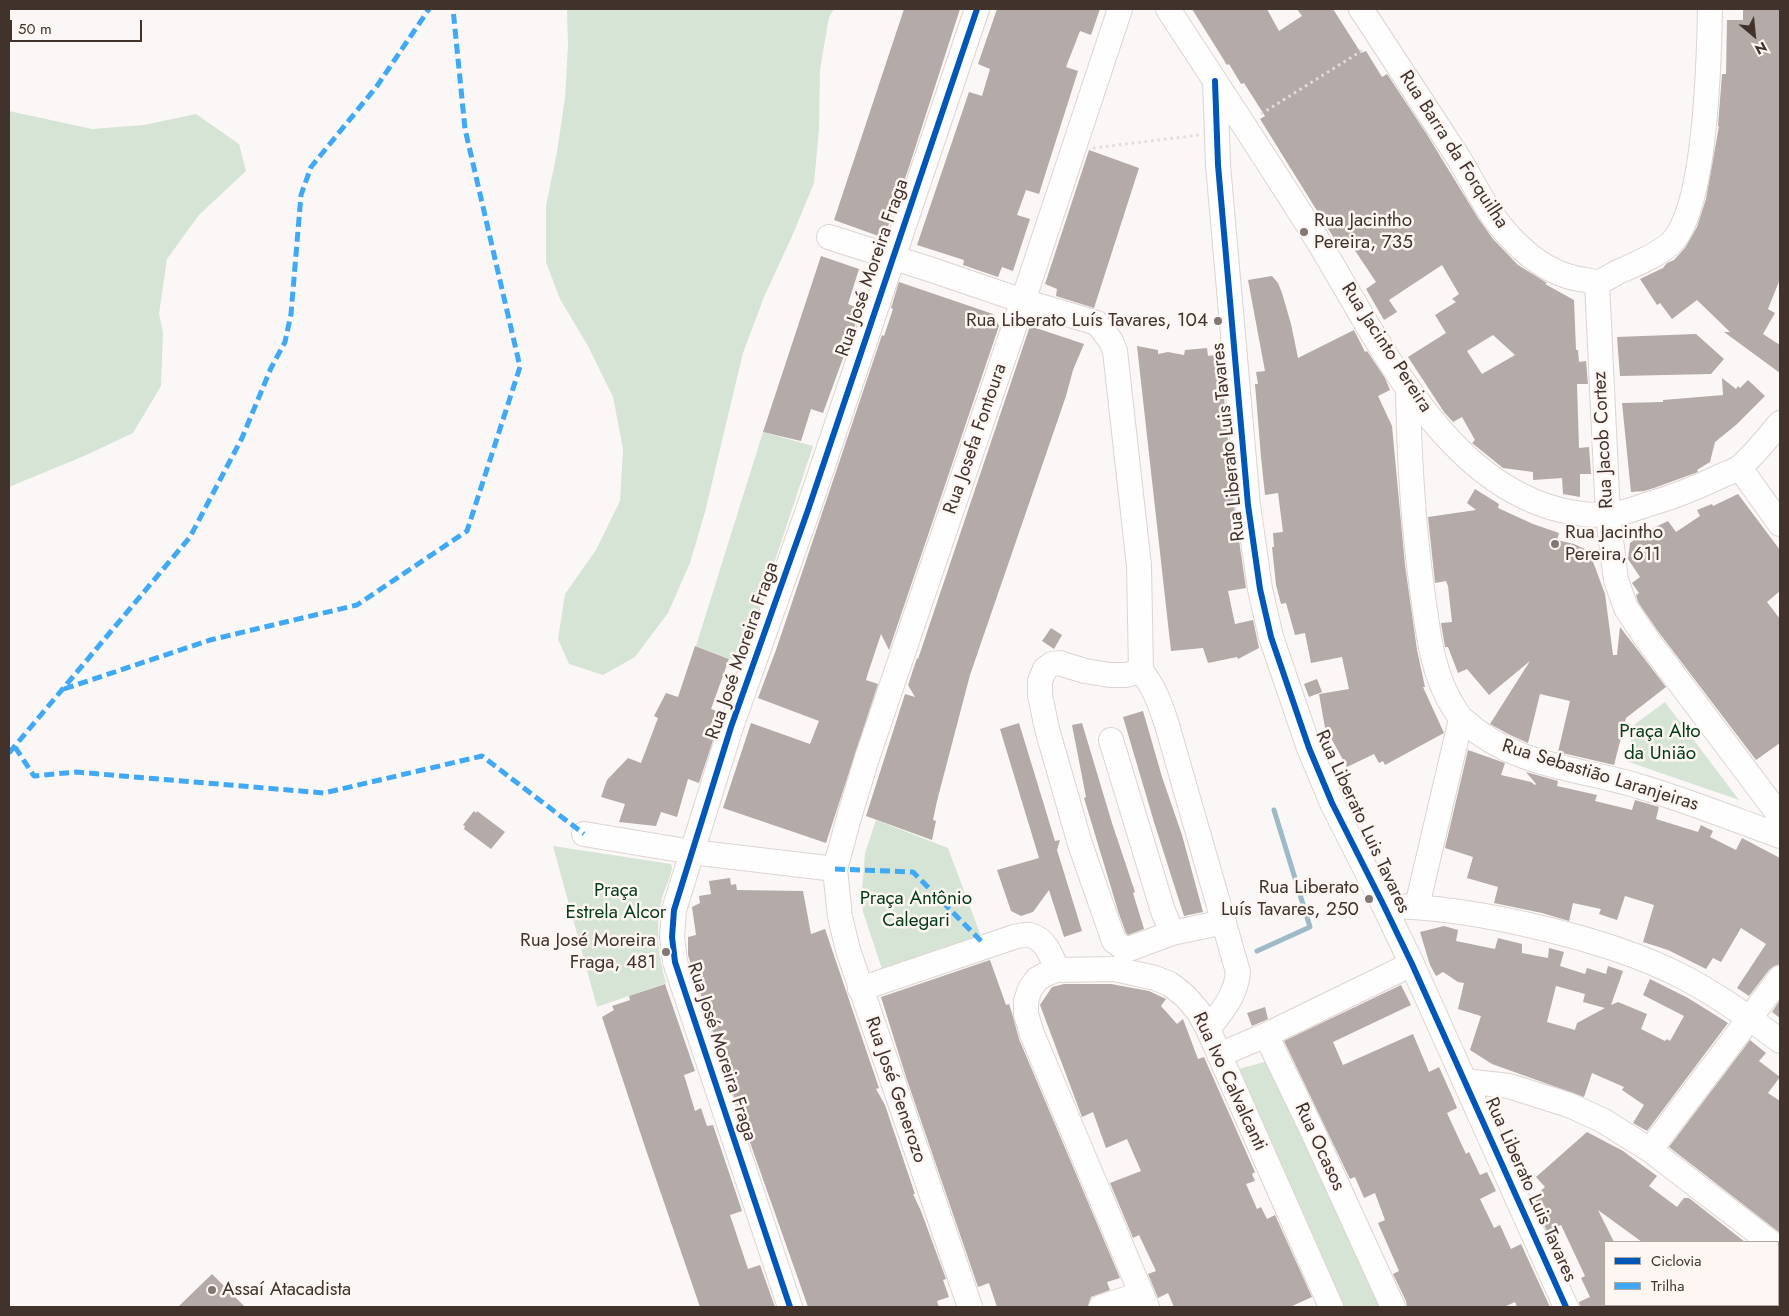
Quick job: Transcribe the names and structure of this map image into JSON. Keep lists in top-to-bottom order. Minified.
{"streets":{"street":["Rua Barra da Forquilha","Rua José Moreira Fraga","Rua Jacinto Pereira","Rua Josefa Fontoura","Rua Jacob Cortez","Rua Liberato Luis Tavares","Rua Sebastião Laranjeiras","Rua Ivo Calvalcanti","Rua José Generozo","Rua Ocasos"]},"crossings":[["Rua Barra da Forquilha","Rua Jacob Cortez"],["Rua Jacinto Pereira","Rua Jacob Cortez"],["Rua Jacinto Pereira","Rua Liberato Luis Tavares"],["Rua Jacinto Pereira","Rua Sebastião Laranjeiras"],["Rua Josefa Fontoura","Rua José Generozo"]],"parks":["Praça Alto da União","Praça Estrela Alcor","Praça Antônio Calegari"],"places":["Rua Jacintho Pereira, 735","Rua Liberato Luís Tavares, 104","Rua Jacintho Pereira, 611","Rua Liberato Luís Tavares, 250","Rua José Moreira Fraga, 481","Assaí Atacadista"],"legend":["Ciclovia","Trilha"],"scale_bar":"50 m","north":"bottom right"}
